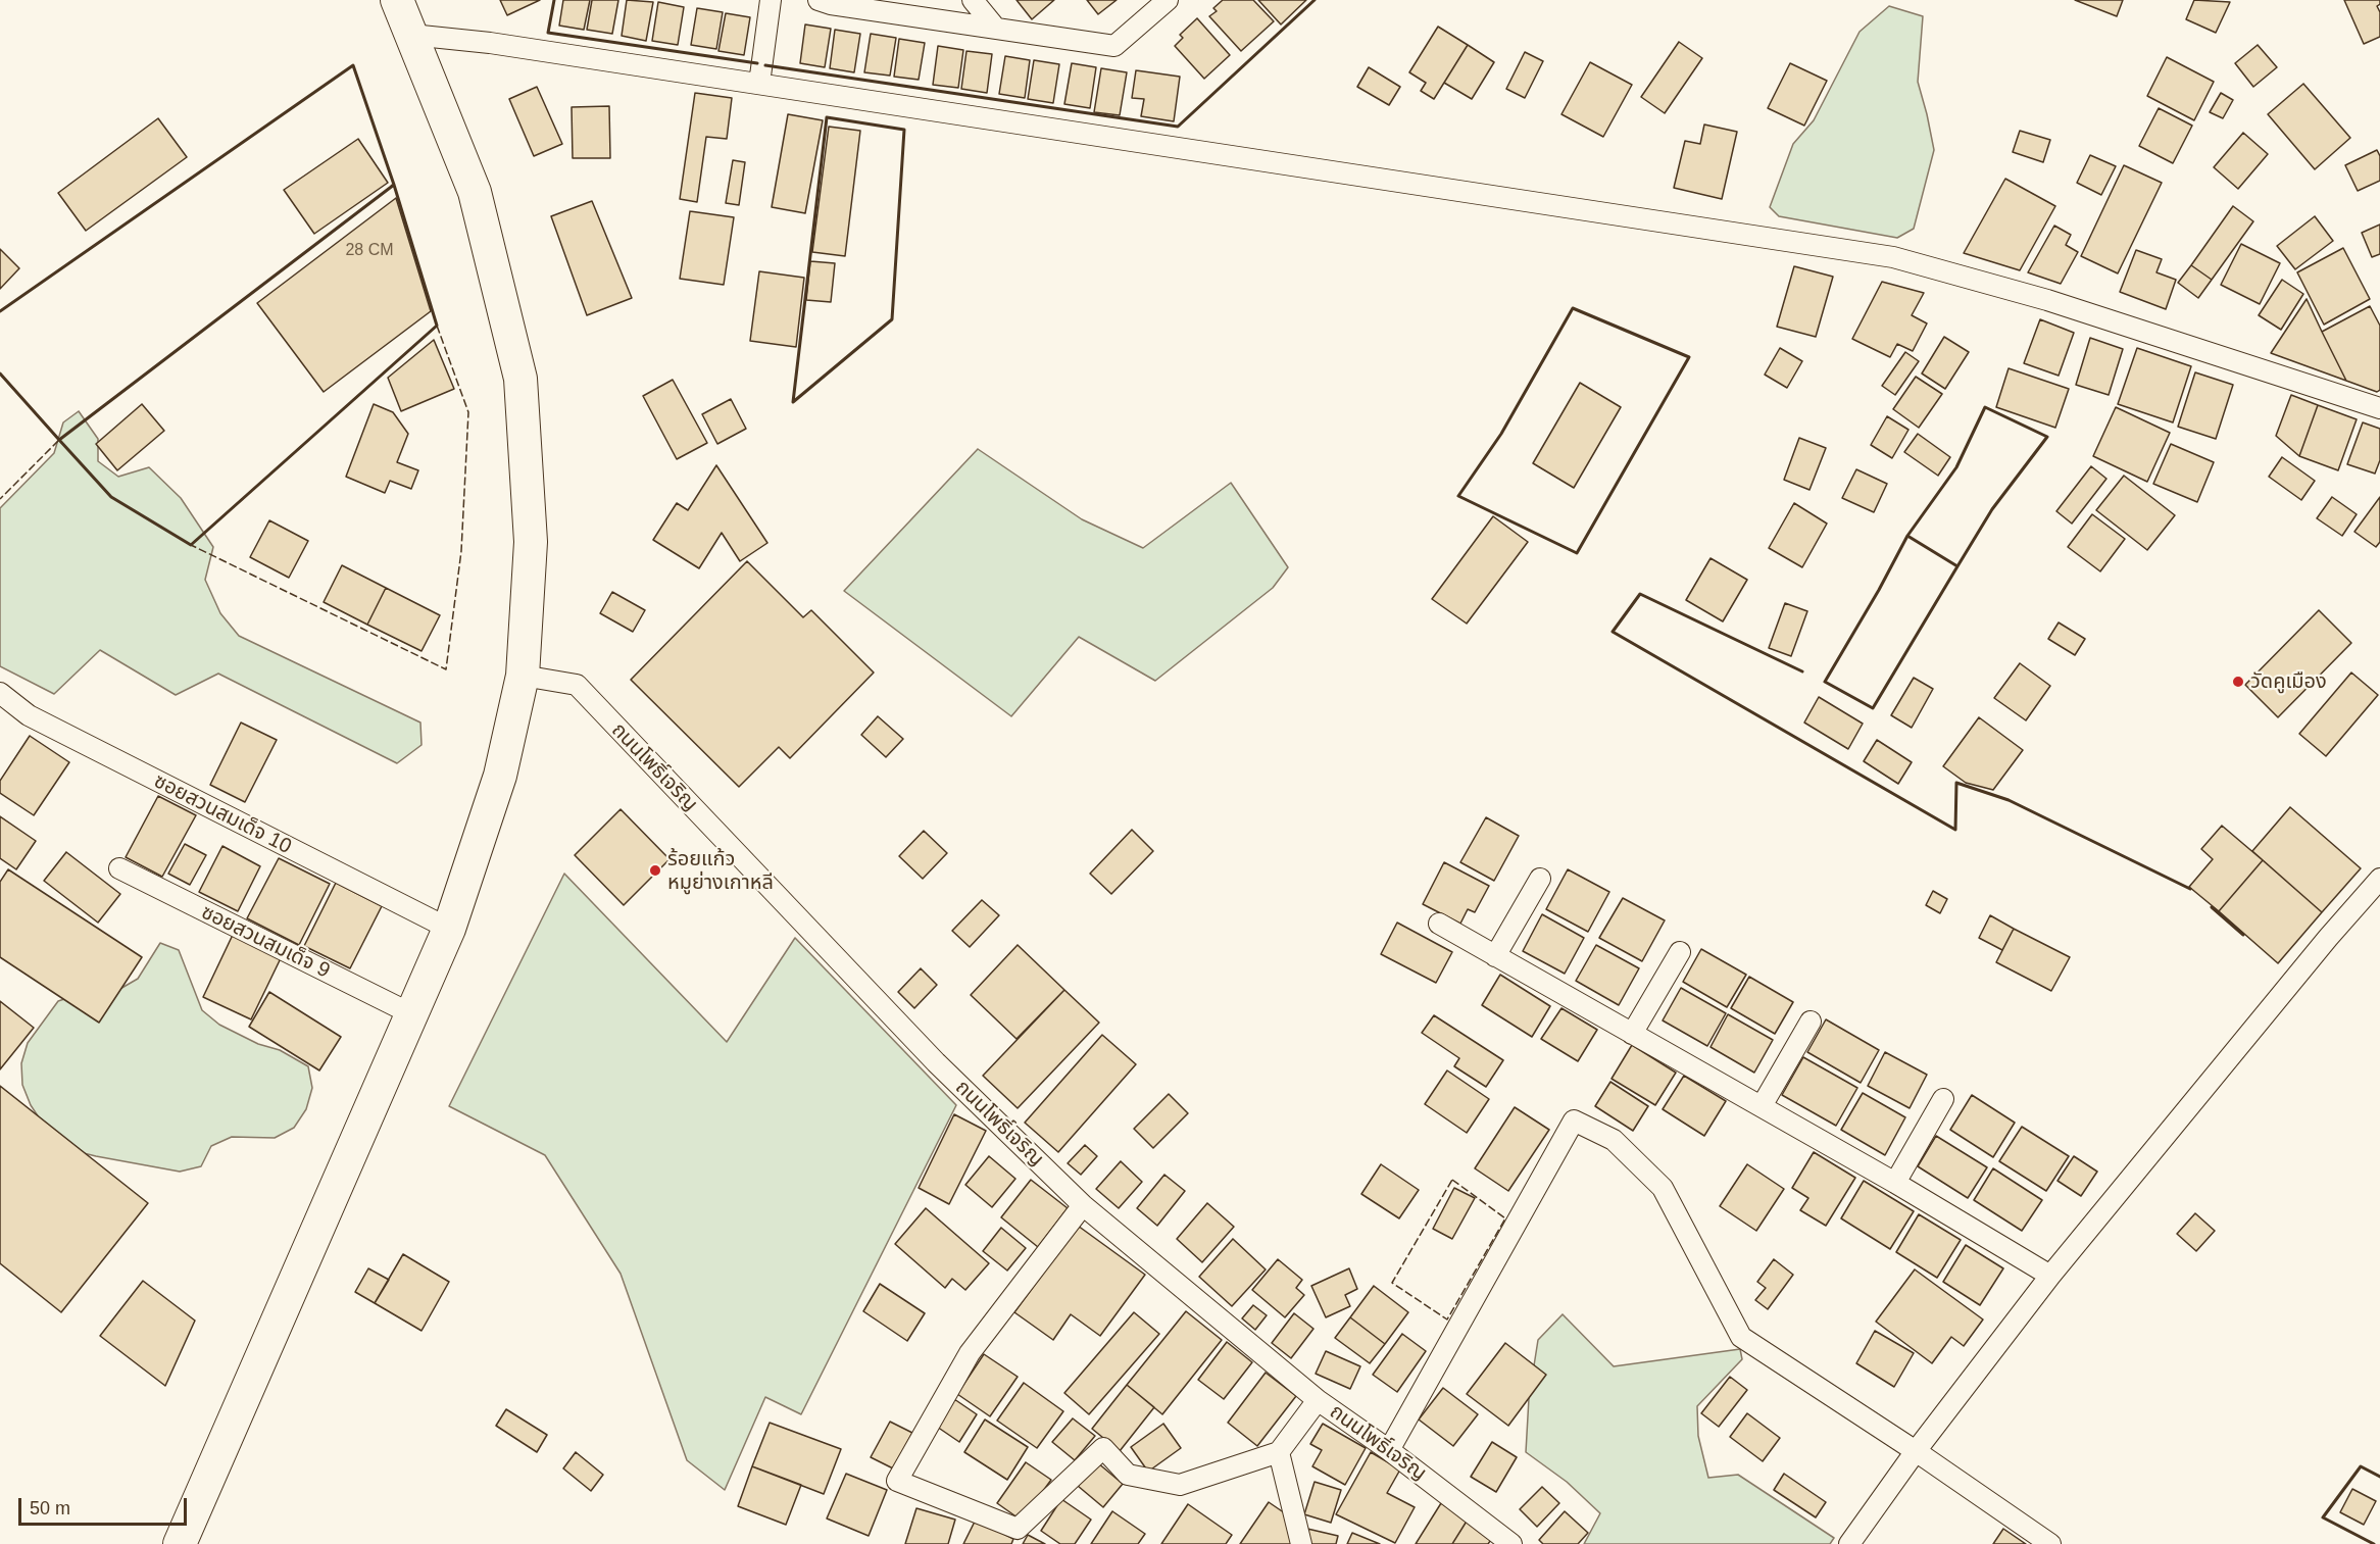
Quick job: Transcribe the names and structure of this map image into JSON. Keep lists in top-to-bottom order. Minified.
{"streets":{"street":["ถนนโพธิ์เจริญ","ซอยสวนสมเด็จ 10","ซอยสวนสมเด็จ 9"]},"places":["วัดคูเมือง","ร้อยแก้ว หมูย่างเกาหลี"],"house_numbers":["28 CM"],"scale_bar":"50 m"}
